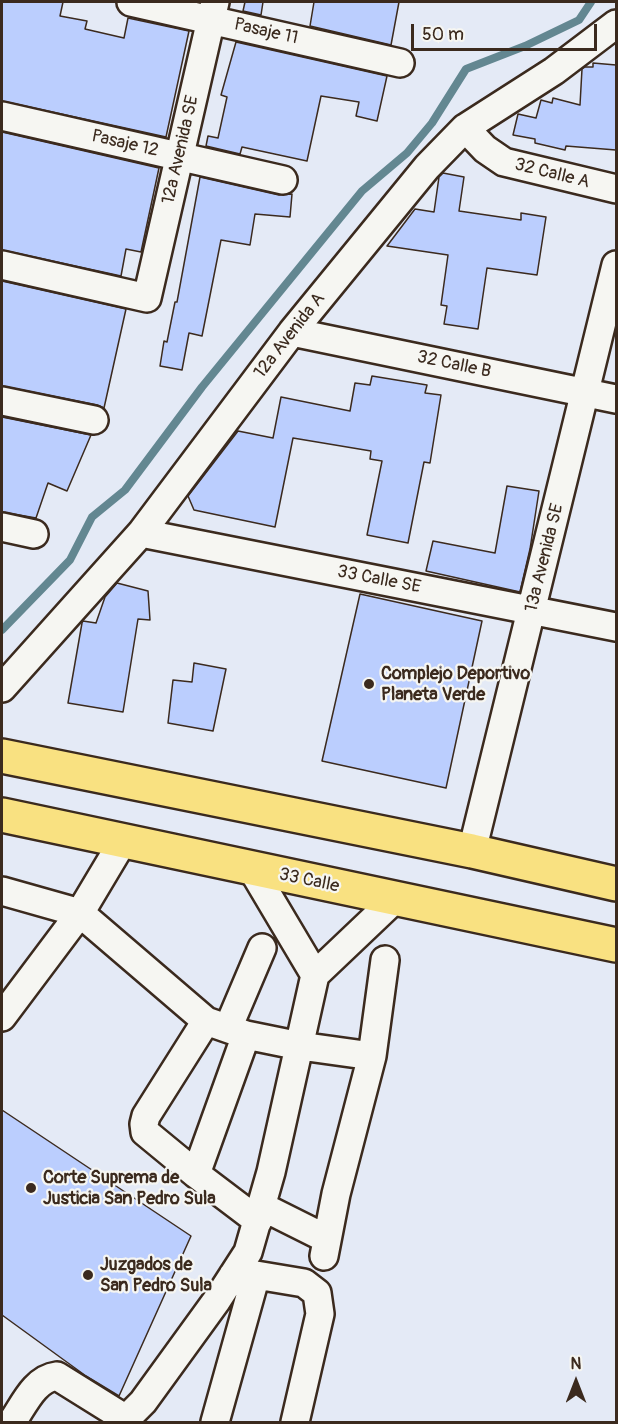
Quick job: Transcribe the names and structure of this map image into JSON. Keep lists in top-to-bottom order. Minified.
{"streets":{"main road":["33 Calle"],"street":["Pasaje 11","Pasaje 12","12a Avenida SE","32 Calle A","12a Avenida A","32 Calle B","13a Avenida SE","33 Calle SE"]},"crossings":[["Pasaje 11","12a Avenida SE"],["Pasaje 12","12a Avenida SE"],["32 Calle A","12a Avenida A"],["12a Avenida A","32 Calle B"],["12a Avenida A","33 Calle SE"],["32 Calle B","13a Avenida SE"],["13a Avenida SE","33 Calle SE"]],"places":["Complejo Deportivo Planeta Verde","Corte Suprema de Justicia San Pedro Sula","Juzgados de San Pedro Sula"],"scale_bar":"50 m","north":"top"}
